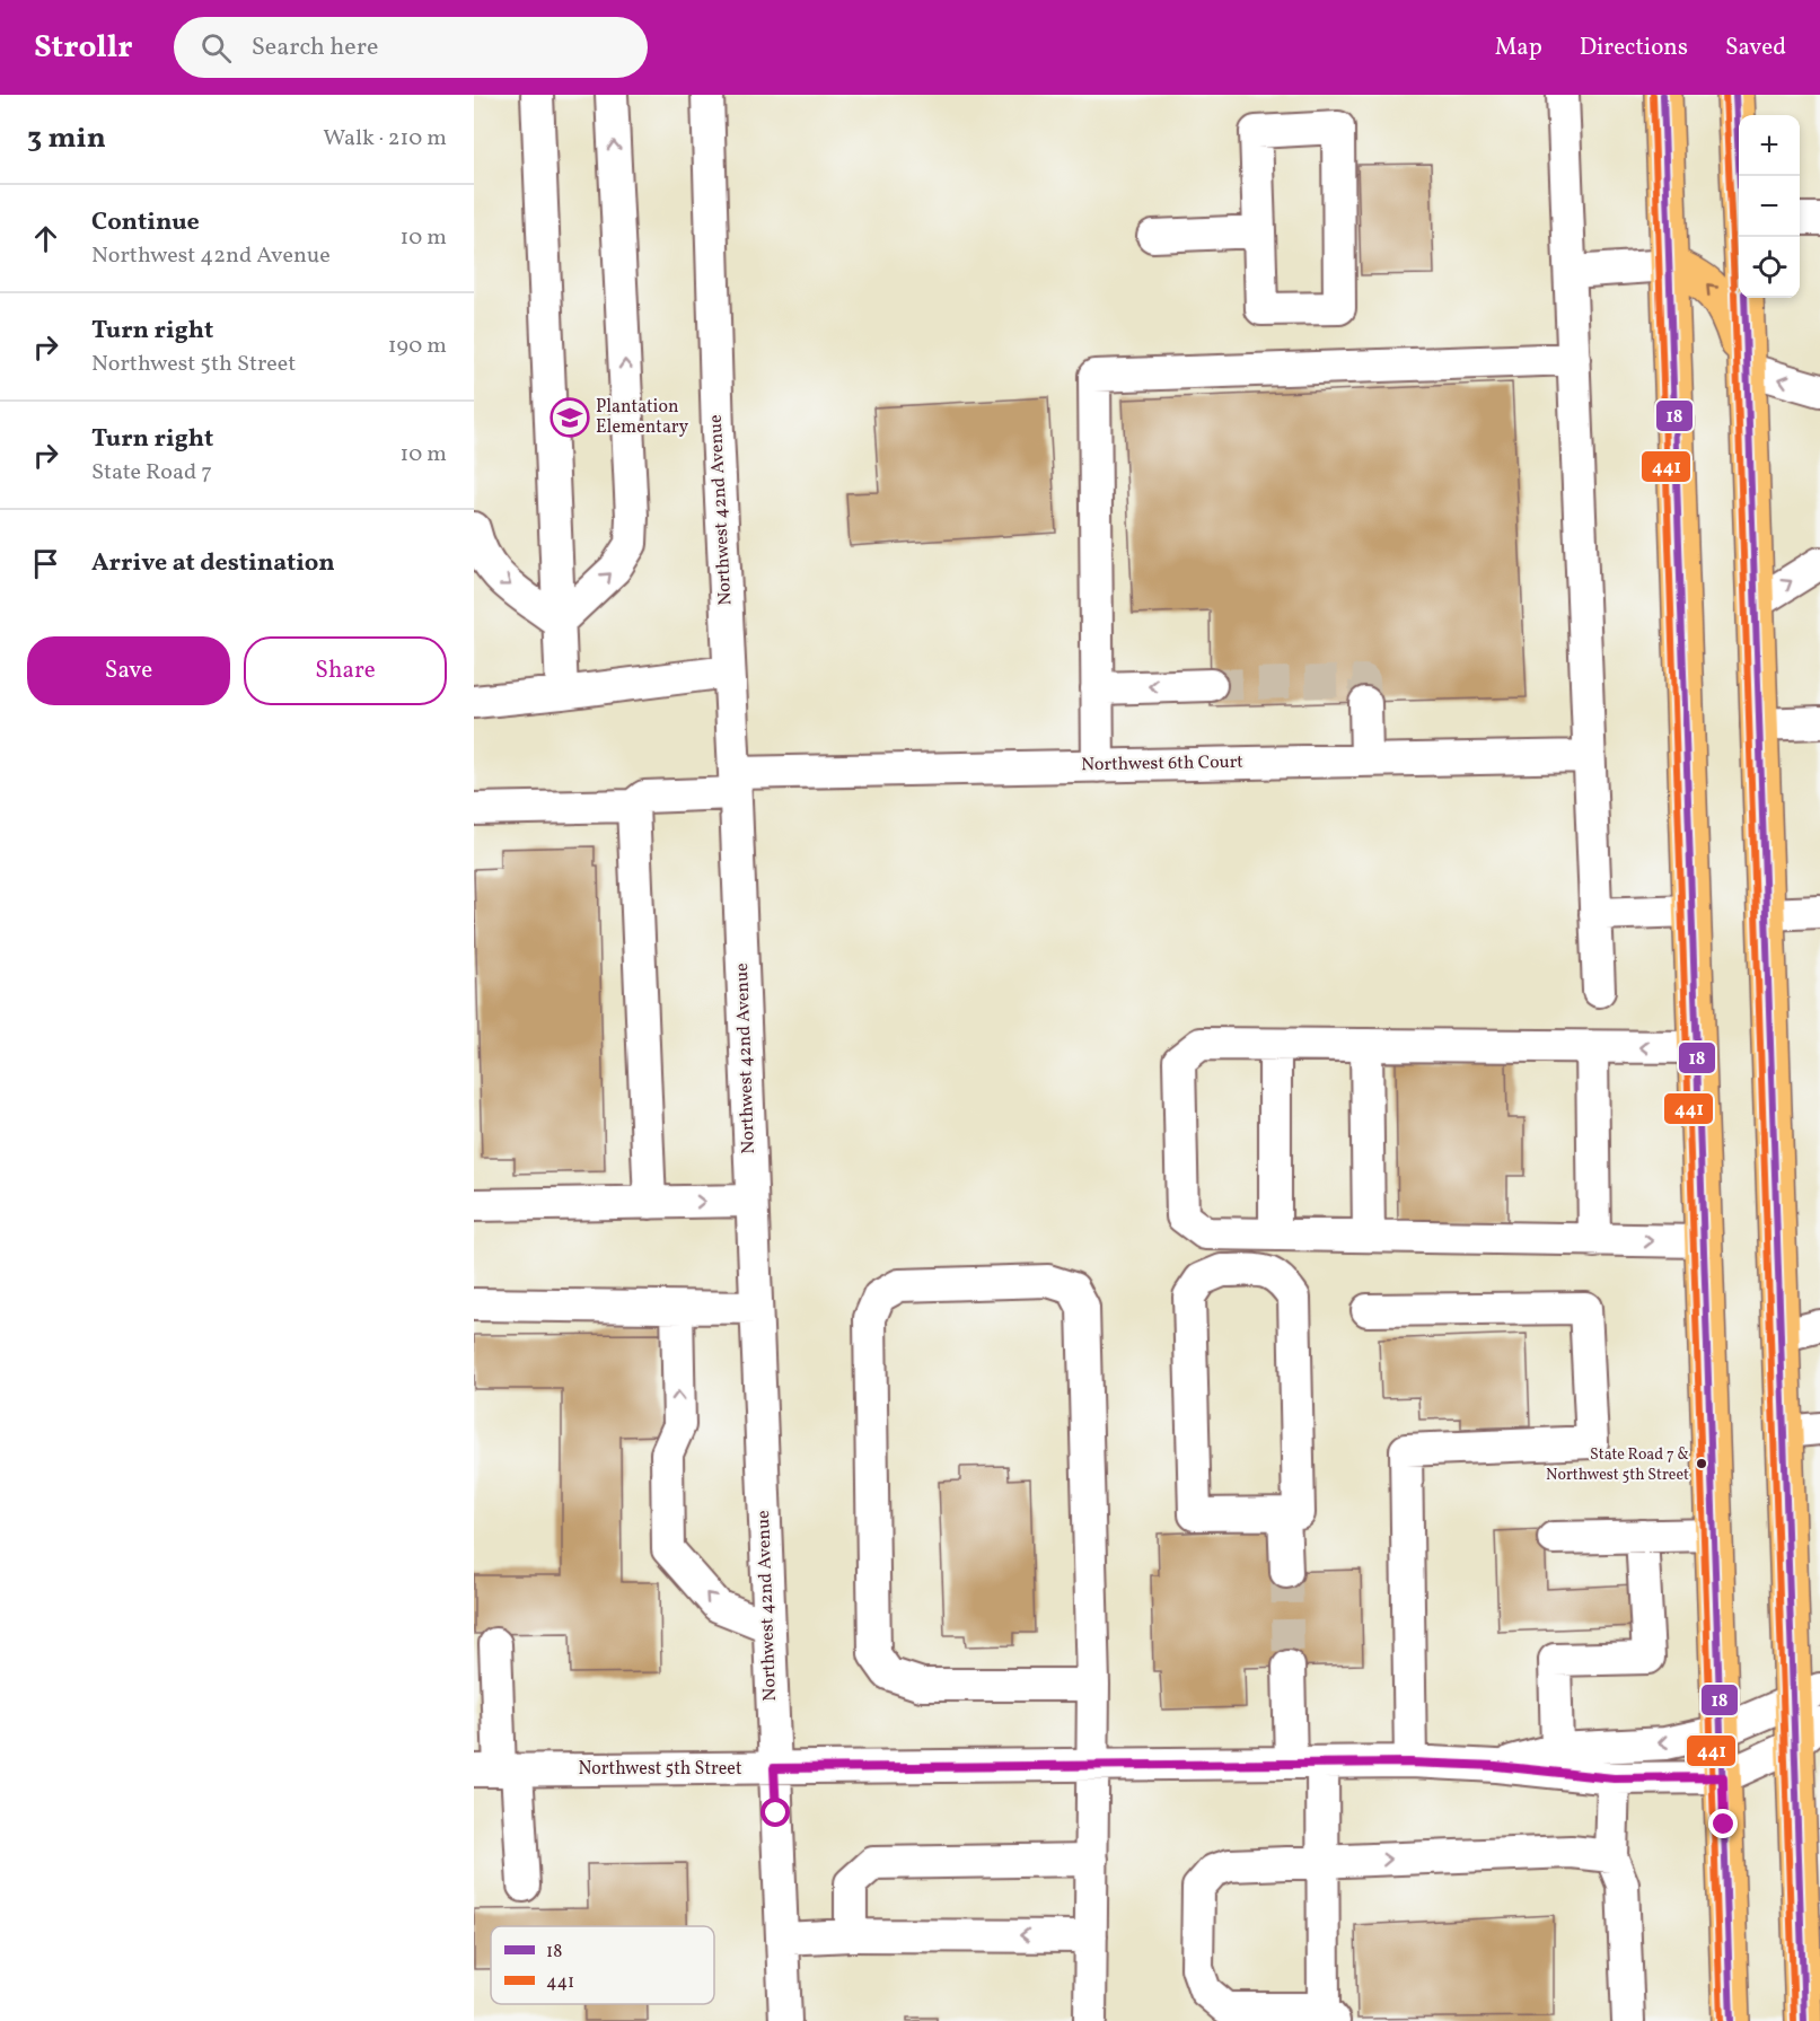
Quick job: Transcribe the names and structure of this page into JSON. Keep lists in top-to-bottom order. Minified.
{"streets":{"street":["Northwest 42nd Avenue","Northwest 6th Court","Northwest 5th Street"]},"crossings":[["Northwest 42nd Avenue","Northwest 6th Court"],["Northwest 42nd Avenue","Northwest 5th Street"]],"places":{"school or university":["Plantation Elementary"],"other":["State Road 7 & Northwest 5th Street"]},"lines":["transit line 18","transit line 441"],"legend":["18","441"],"page":{"header":"Strollr","search":"Search here","nav":["Map","Directions","Saved"],"heading":["3 min","Walk · 210 m"],"map_buttons":["+","−"],"list":[["Continue","Northwest 42nd Avenue","10 m"],["Turn right","Northwest 5th Street","190 m"],["Turn right","State Road 7","10 m"],"Arrive at destination"],"buttons":["Save","Share"]}}
